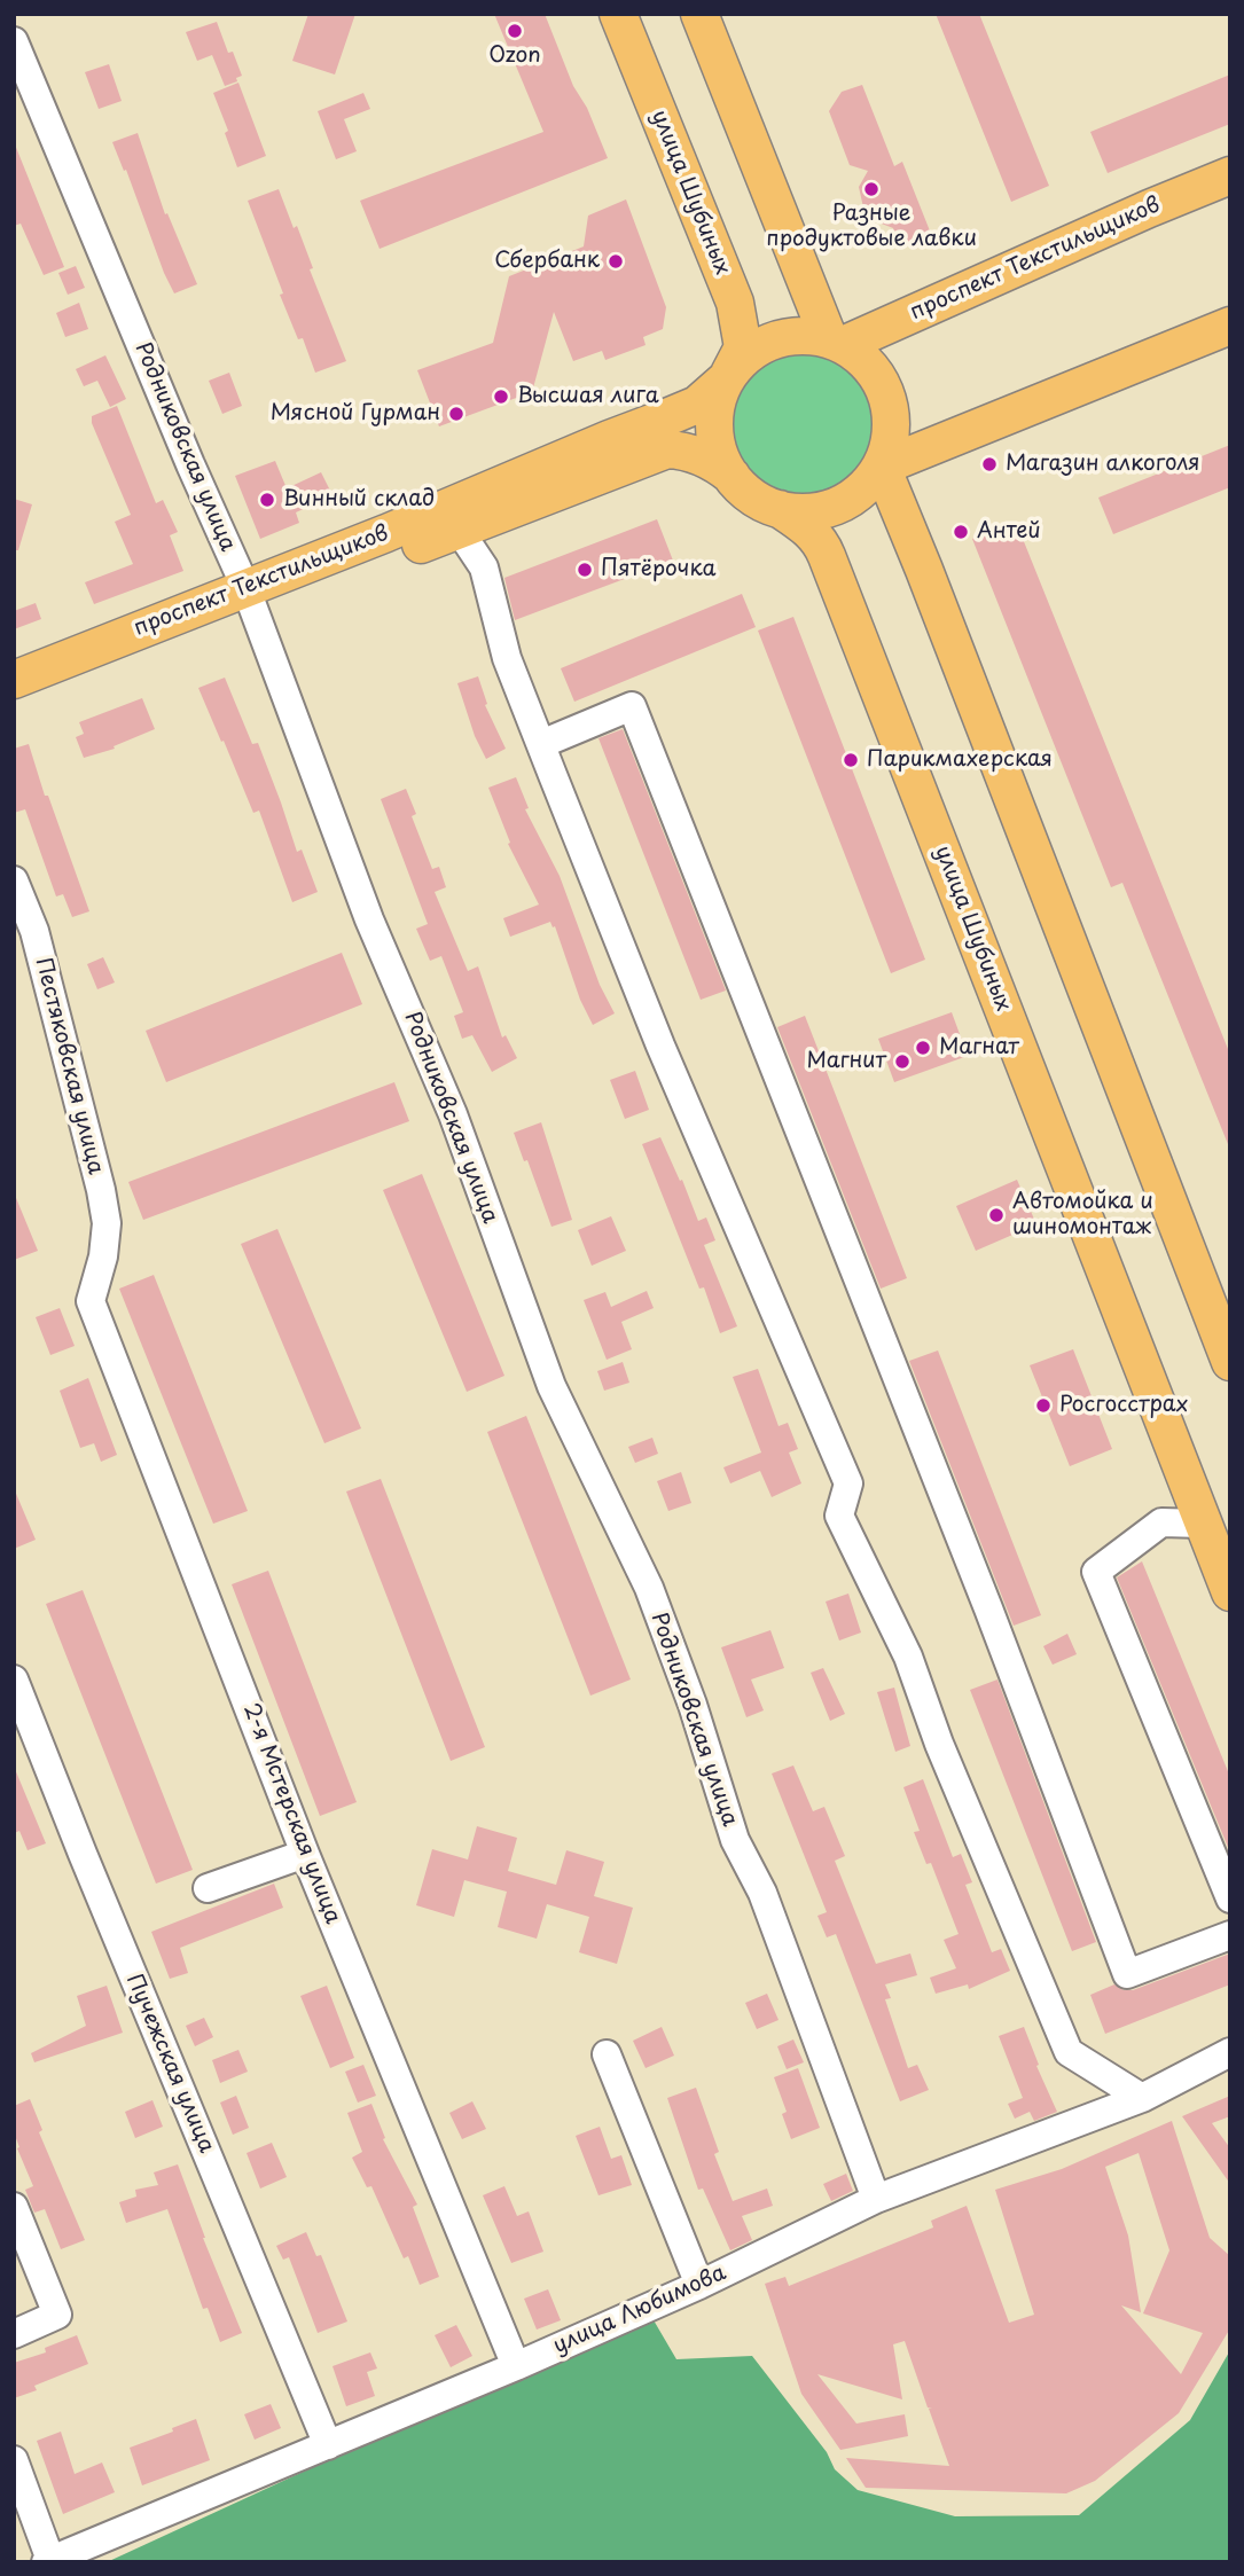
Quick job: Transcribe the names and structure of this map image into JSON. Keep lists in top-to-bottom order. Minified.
{"streets":{"main road":["улица Шубиных","проспект Текстильщиков"],"street":["Родниковская улица","Пестяковская улица","2-я Мстерская улица","Пучежская улица","улица Любимова"]},"crossings":[["улица Шубиных","проспект Текстильщиков"],["проспект Текстильщиков","Родниковская улица"],["Родниковская улица","улица Любимова"],["Пестяковская улица","2-я Мстерская улица"],["2-я Мстерская улица","улица Любимова"],["Пучежская улица","улица Любимова"]],"places":["Ozon","Разные продуктовые лавки","Сбербанк","Высшая лига","Мясной Гурман","Магазин алкоголя","Винный склад","Антей","Пятёрочка","Парикмахерская","Магнат","Магнит","Автомойка и шиномонтаж","Росгосстрах"]}
